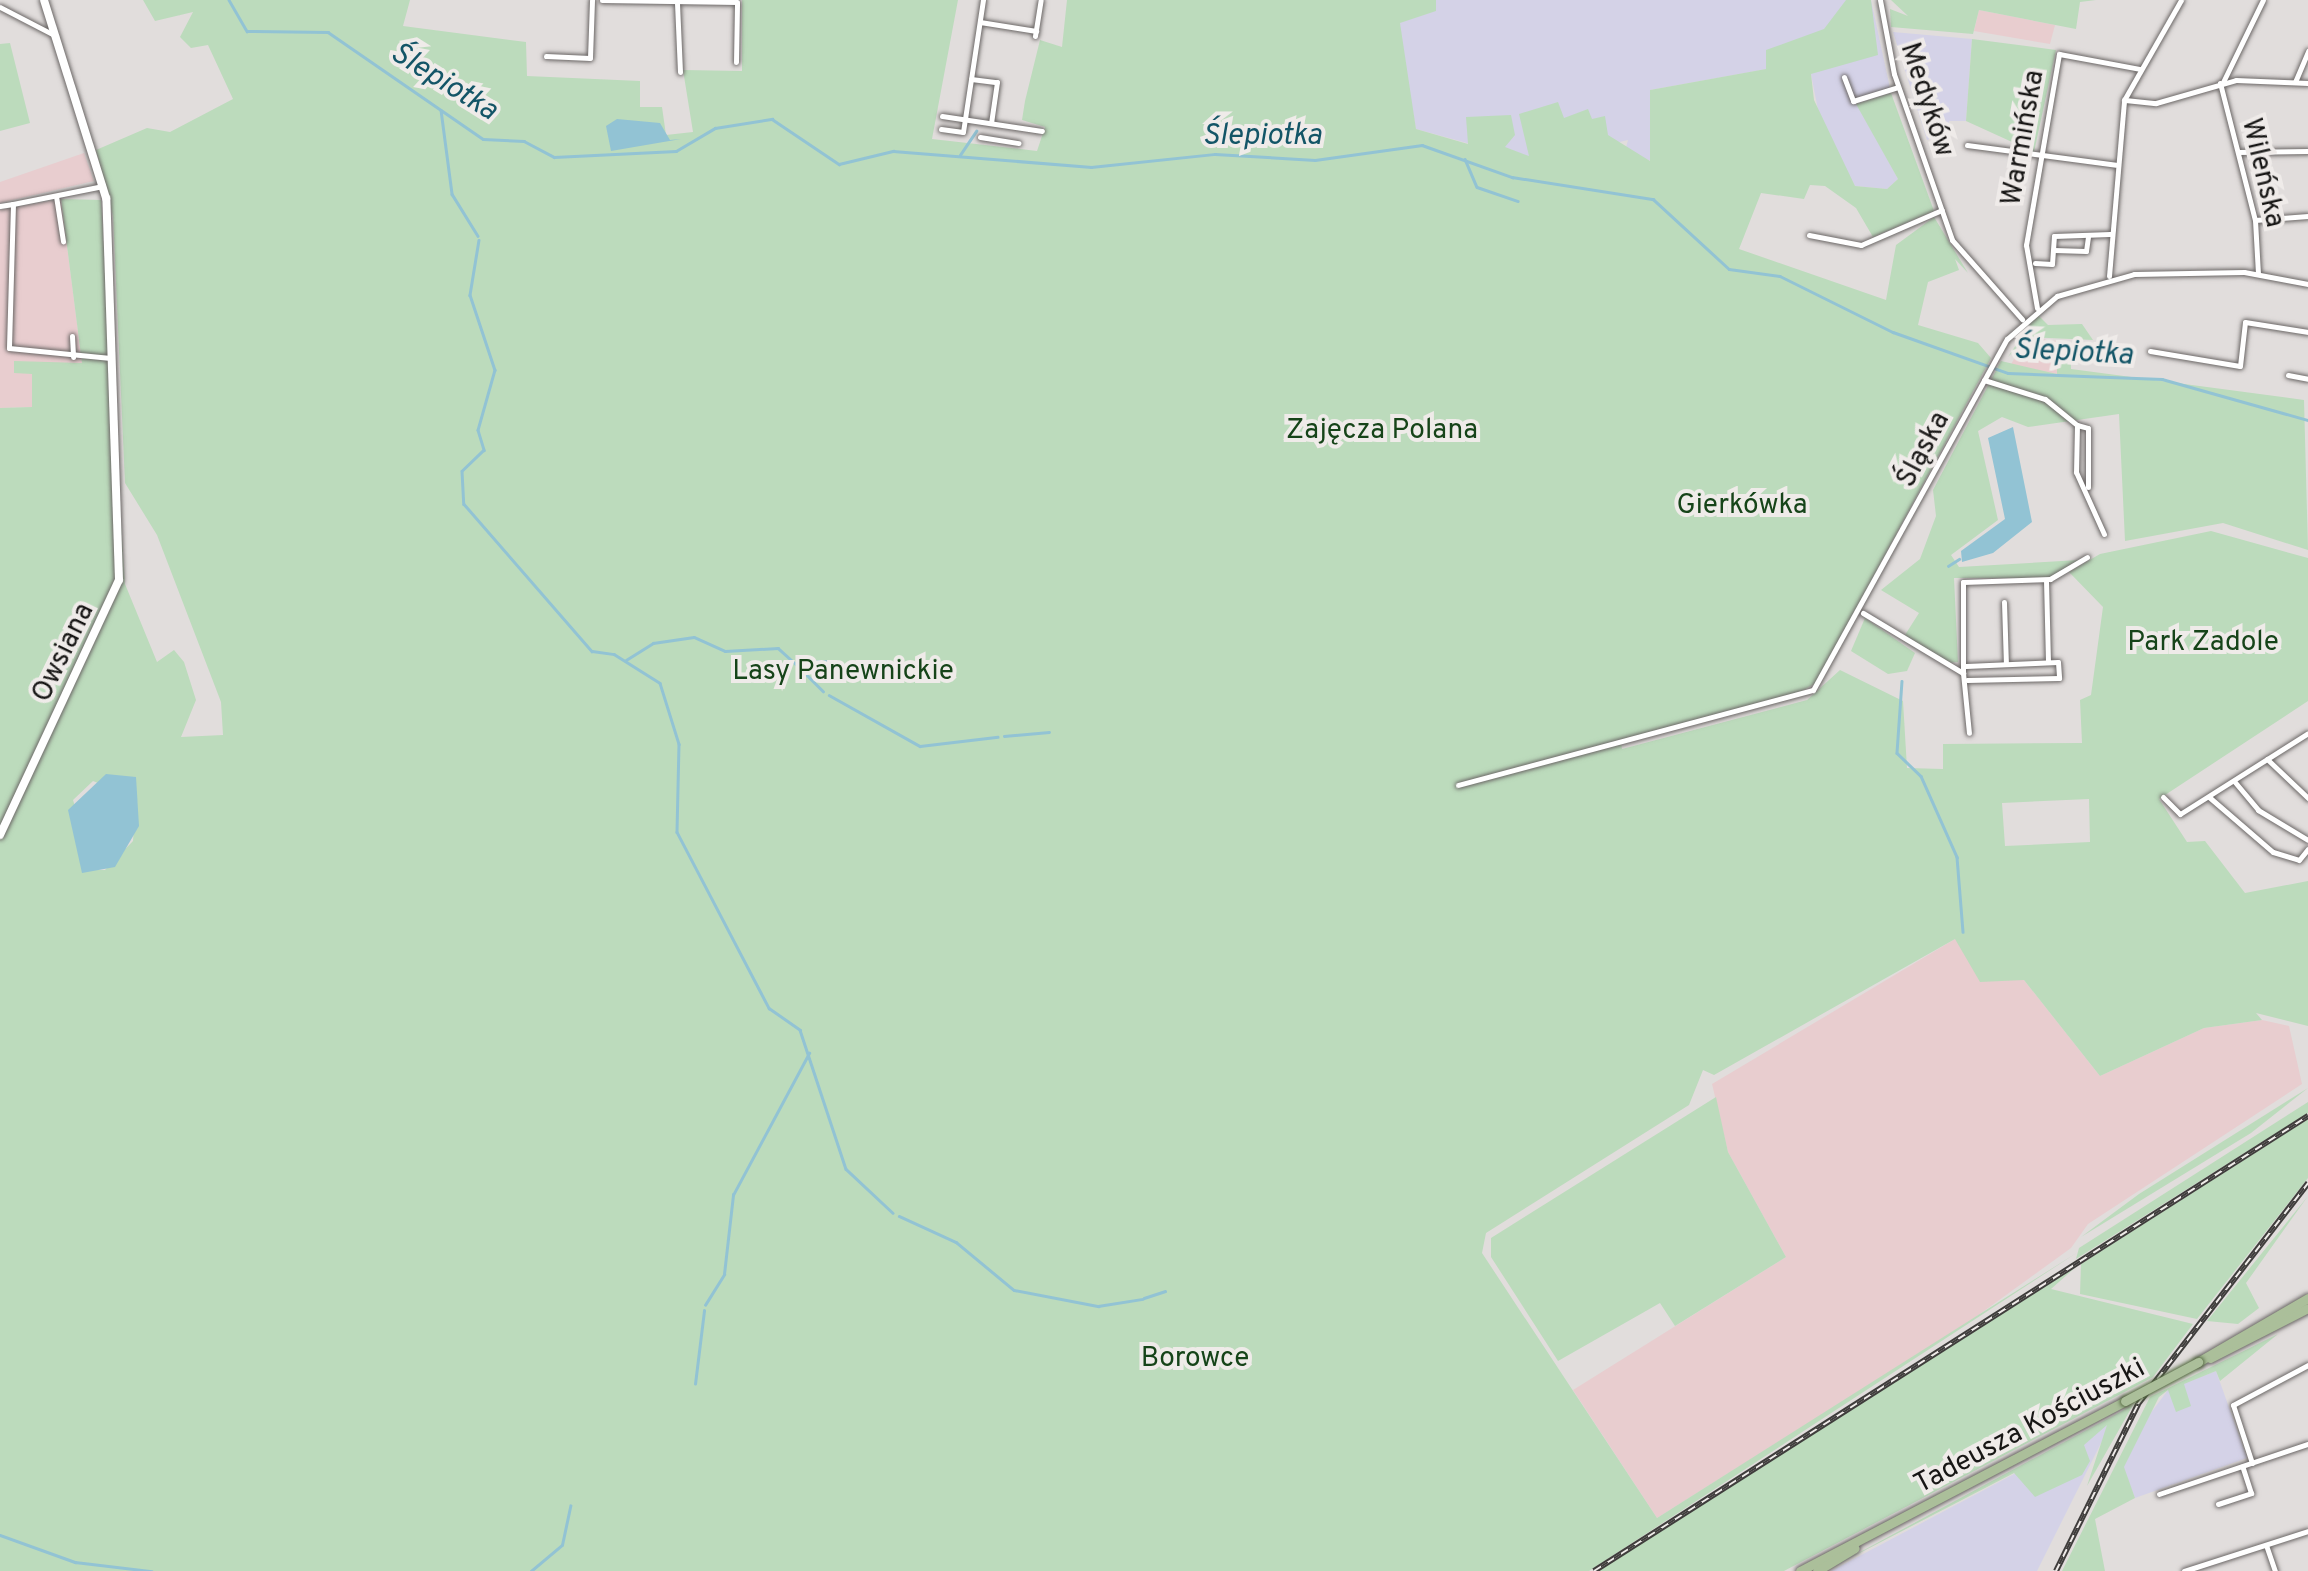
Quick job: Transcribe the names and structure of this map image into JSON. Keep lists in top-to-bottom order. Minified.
{"streets":{"main road":["Tadeusza Kościuszki"],"street":["Medyków","Warmińska","Wileńska","Śląska","Owsiana"]},"crossings":[["Medyków","Śląska"],["Warmińska","Śląska"],["Wileńska","Śląska"]],"water":["Ślepiotka"],"parks":["Zajęcza Polana","Gierkówka","Park Zadole","Lasy Panewnickie","Borowce"]}
